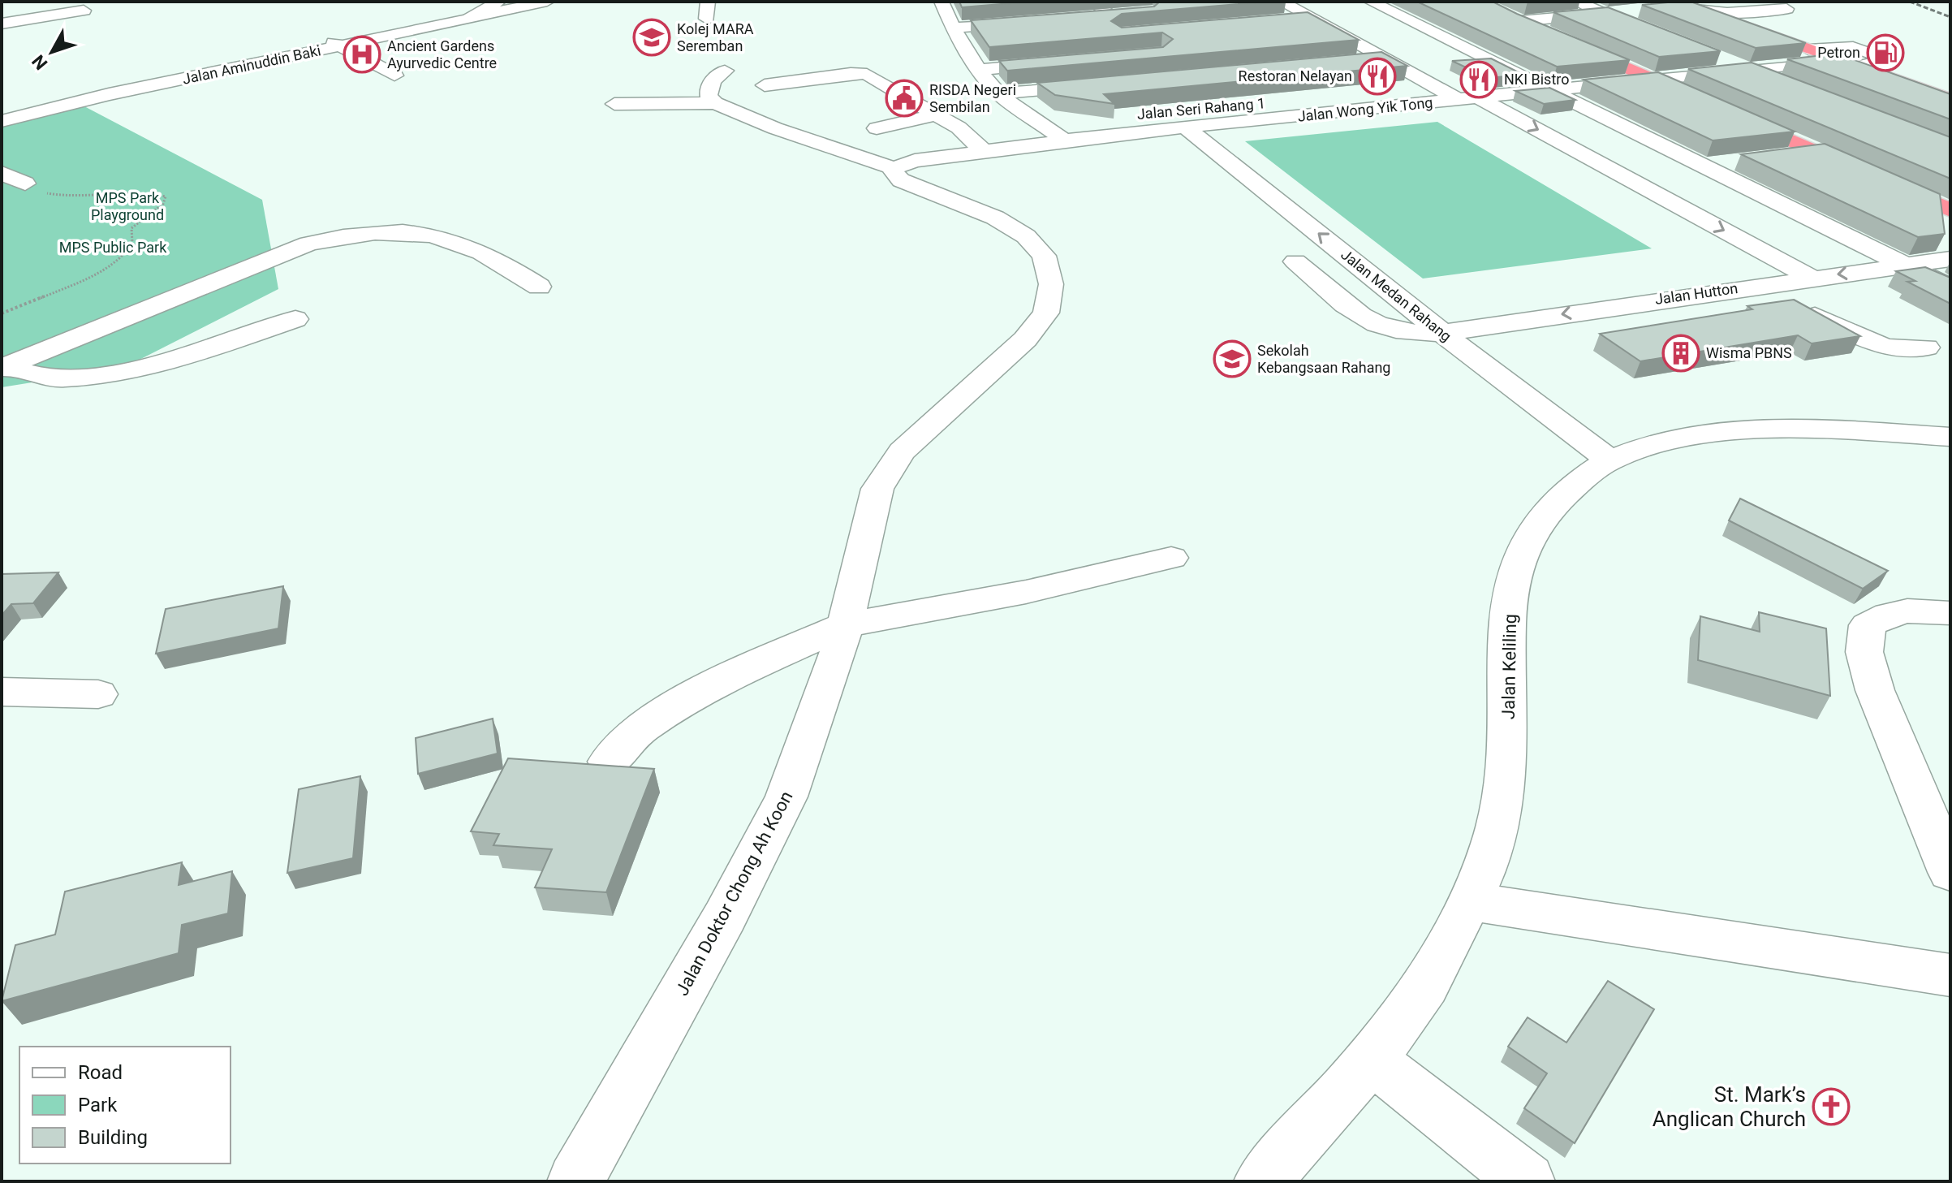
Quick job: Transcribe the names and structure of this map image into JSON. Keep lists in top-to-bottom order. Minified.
{"streets":{"street":["Jalan Aminuddin Baki","Jalan Seri Rahang 1","Jalan Wong Yik Tong","Jalan Hutton","Jalan Medan Rahang","Jalan Keliling","Jalan Doktor Chong Ah Koon"]},"crossings":[["Jalan Seri Rahang 1","Jalan Wong Yik Tong"],["Jalan Wong Yik Tong","Jalan Medan Rahang"],["Jalan Wong Yik Tong","Jalan Doktor Chong Ah Koon"],["Jalan Hutton","Jalan Medan Rahang"],["Jalan Medan Rahang","Jalan Keliling"]],"parks":["MPS Park Playground","MPS Public Park"],"places":{"school or university":["Kolej MARA Seremban","Sekolah Kebangsaan Rahang"],"fuel station":["Petron"],"hospital":["Ancient Gardens Ayurvedic Centre"],"restaurant":["Restoran Nelayan","NKI Bistro"],"public building":["RISDA Negeri Sembilan"],"building":["Wisma PBNS"],"church":["St. Mark’s Anglican Church"]},"legend":["Road","Park","Building"],"north":"bottom left"}
